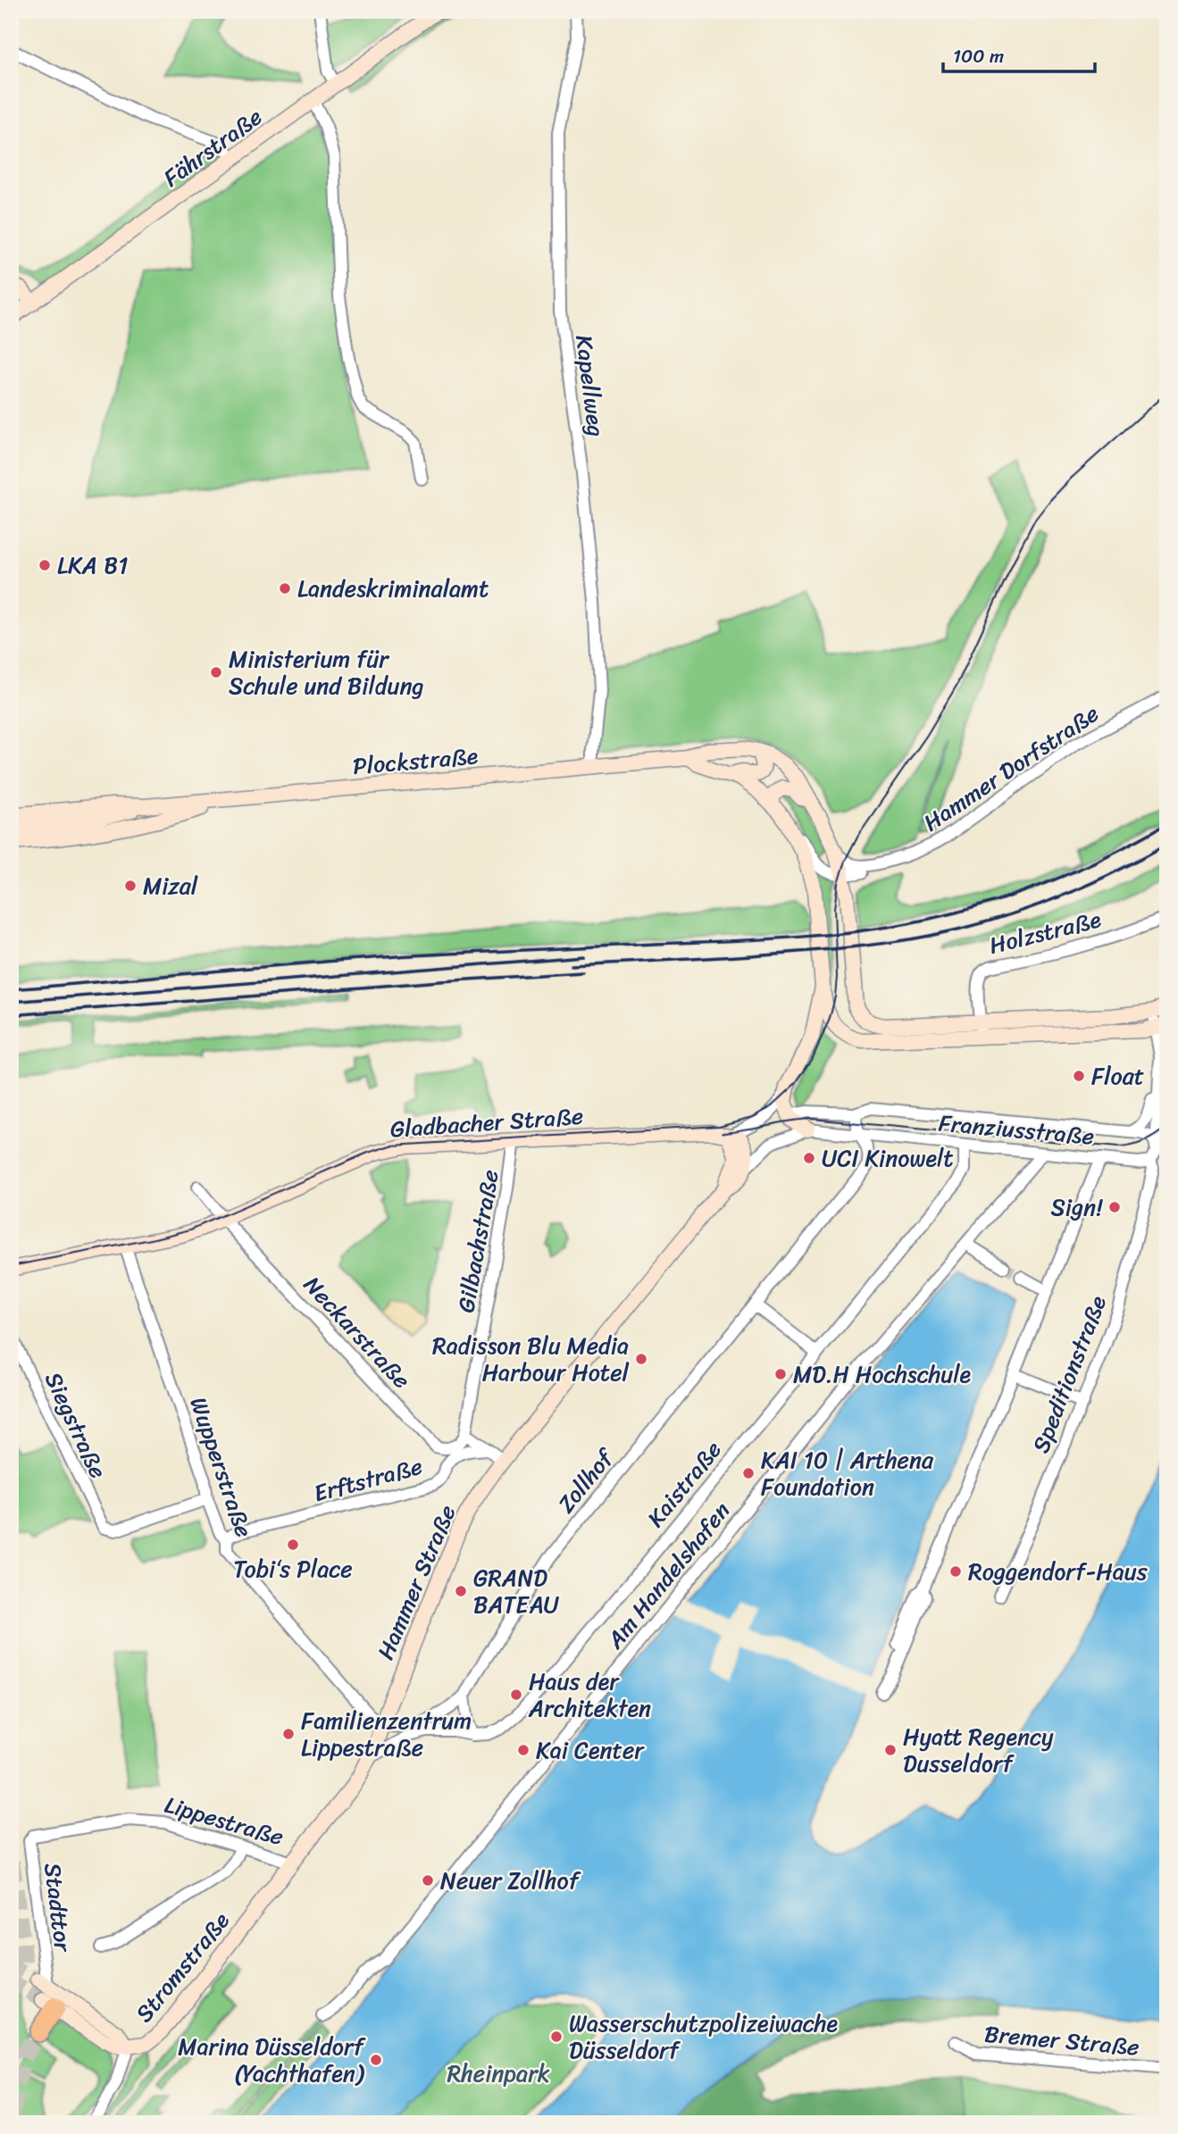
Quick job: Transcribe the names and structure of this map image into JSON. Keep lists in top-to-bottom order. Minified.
{"streets":{"street":["Fährstraße","Kapellweg","Plockstraße","Hammer Dorfstraße","Holzstraße","Gladbacher Straße","Franziusstraße","Gilbachstraße","Neckarstraße","Speditionstraße","Siegstraße","Wupperstraße","Erftstraße","Zollhof","Kaistraße","Am Handelshafen","Hammer Straße","Lippestraße","Stadttor","Stromstraße","Bremer Straße"]},"crossings":[["Kapellweg","Plockstraße"],["Plockstraße","Hammer Dorfstraße"],["Plockstraße","Holzstraße"],["Gladbacher Straße","Gilbachstraße"],["Gladbacher Straße","Neckarstraße"],["Gladbacher Straße","Wupperstraße"],["Gladbacher Straße","Hammer Straße"],["Franziusstraße","Speditionstraße"],["Franziusstraße","Zollhof"],["Franziusstraße","Kaistraße"],["Franziusstraße","Am Handelshafen"],["Franziusstraße","Hammer Straße"],["Gilbachstraße","Neckarstraße"],["Siegstraße","Wupperstraße"],["Wupperstraße","Erftstraße"],["Wupperstraße","Zollhof"],["Wupperstraße","Hammer Straße"],["Zollhof","Hammer Straße"],["Kaistraße","Hammer Straße"],["Hammer Straße","Lippestraße"],["Hammer Straße","Stromstraße"],["Lippestraße","Stadttor"],["Lippestraße","Stromstraße"]],"parks":["Rheinpark"],"places":["LKA B1","Landeskriminalamt","Ministerium für Schule und Bildung","Mizal","Float","UCI Kinowelt","Sign!","Radisson Blu Media Harbour Hotel","MD.H Hochschule","KAI 10 | Arthena Foundation","Tobi‘s Place","Roggendorf-Haus","GRAND BATEAU","Haus der Architekten","Familienzentrum Lippestraße","Kai Center","Hyatt Regency Dusseldorf","Neuer Zollhof","Wasserschutzpolizeiwache Düsseldorf","Marina Düsseldorf (Yachthafen)"],"scale_bar":"100 m"}
